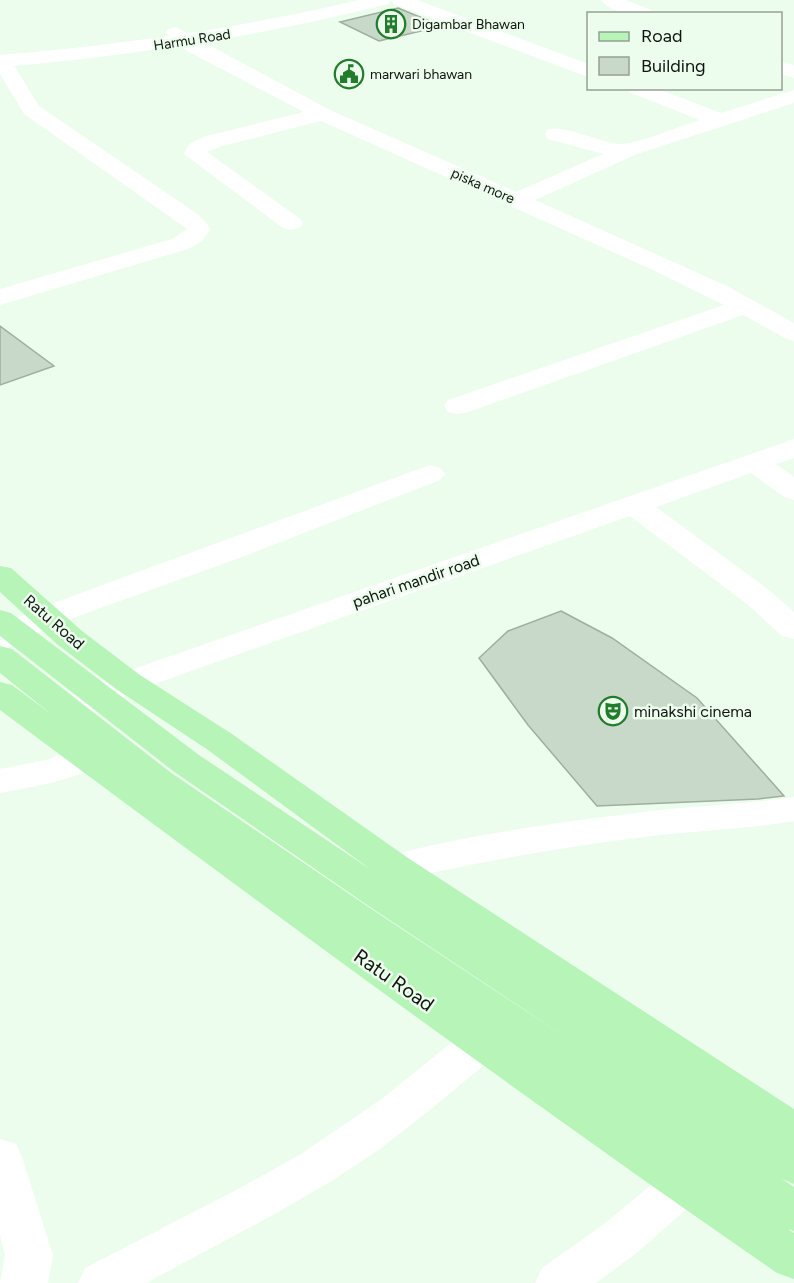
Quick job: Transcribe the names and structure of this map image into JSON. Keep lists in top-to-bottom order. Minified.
{"streets":{"main road":["Ratu Road"],"street":["Harmu Road","piska more","pahari mandir road"]},"crossings":[["Harmu Road","piska more"],["pahari mandir road","Ratu Road"]],"places":{"building":["Digambar Bhawan"],"public building":["marwari bhawan"],"theatre":["minakshi cinema"]},"legend":["Road","Building"]}
